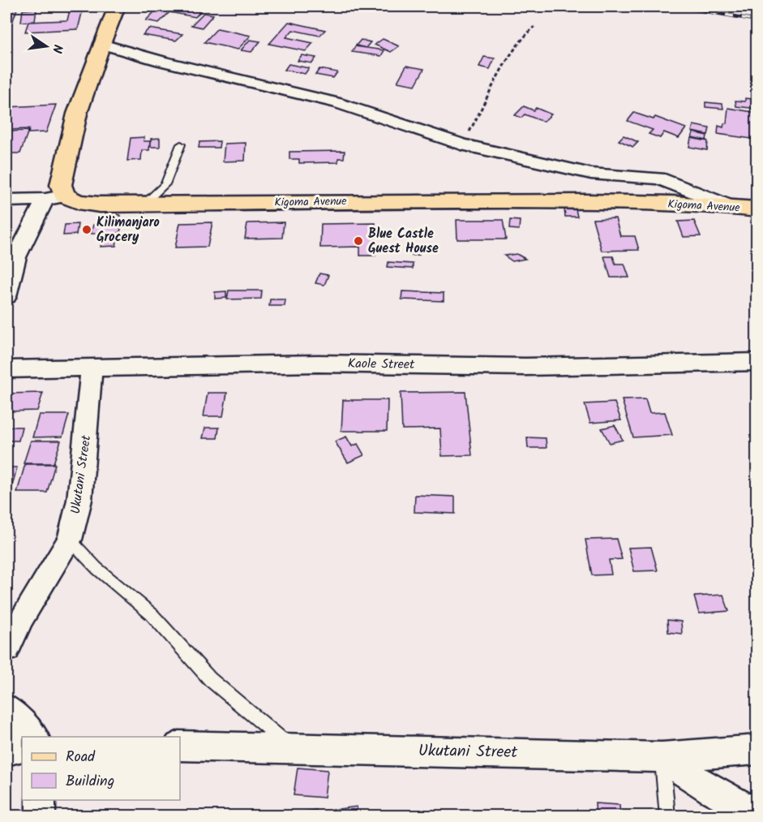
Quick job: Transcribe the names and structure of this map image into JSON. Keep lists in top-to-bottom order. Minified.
{"streets":{"main road":["Kigoma Avenue"],"street":["Kaole Street","Ukutani Street"]},"crossings":[["Kaole Street","Ukutani Street"]],"places":["Kilimanjaro Grocery","Blue Castle Guest House"],"legend":["Road","Building"],"north":"right"}
